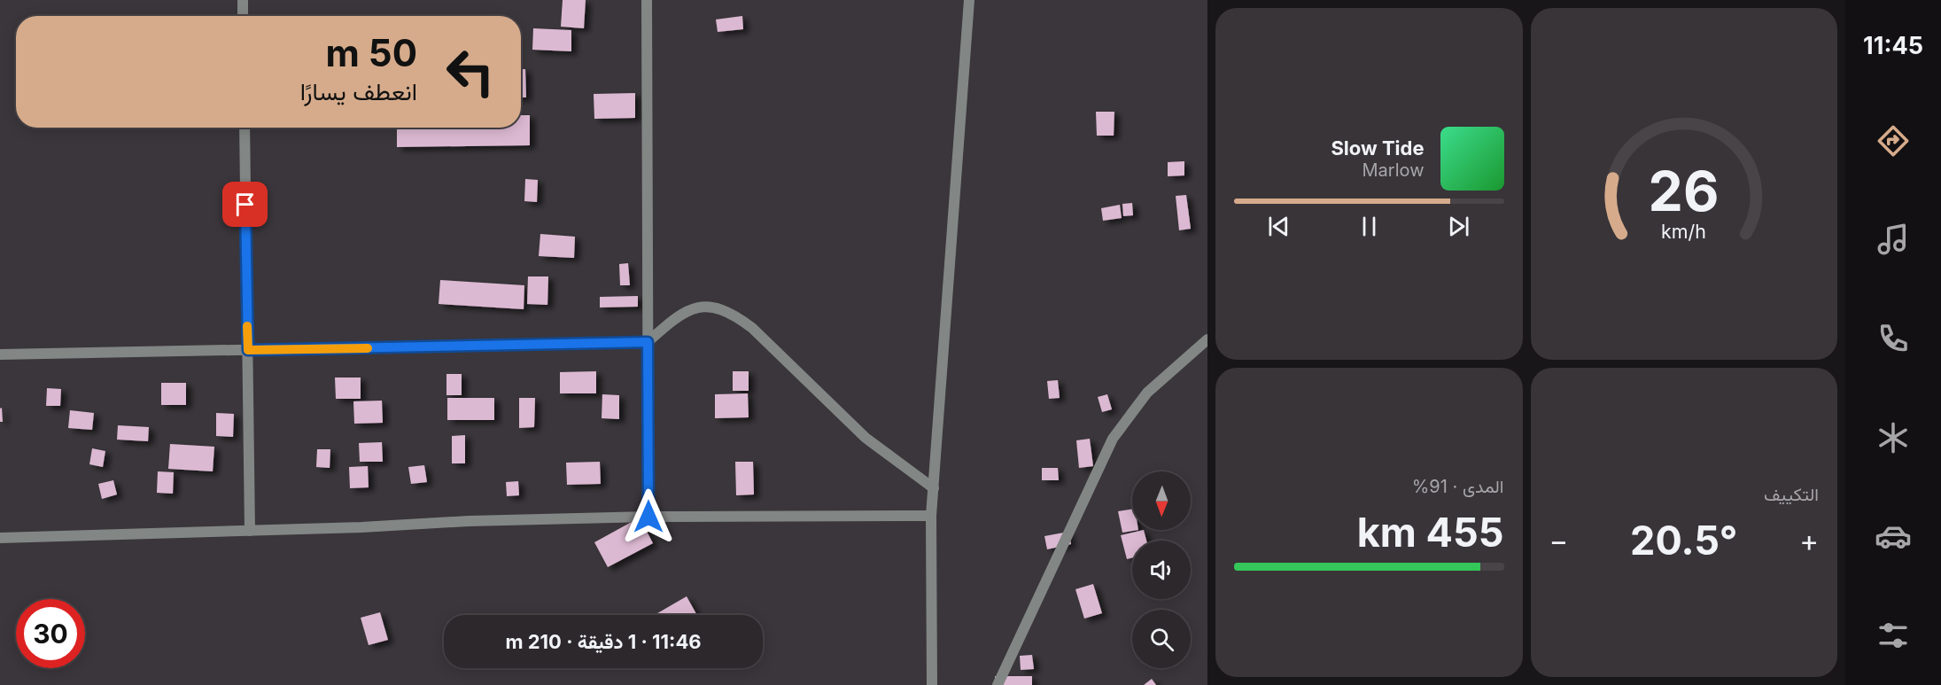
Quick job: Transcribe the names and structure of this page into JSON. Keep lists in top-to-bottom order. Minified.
{"north":"bottom","page":{"tabs":"11:45","turn":["50 m","انعطف يسارًا"],"song":["Slow Tide","Marlow"],"tile":["التكييف",["المدى · 91%","455 km"]],"heat":["−","20.5°","+"],"limit":"30","trip":"11:46 · 1 دقيقة · 210 m","gauge":["26","km/h"]}}
